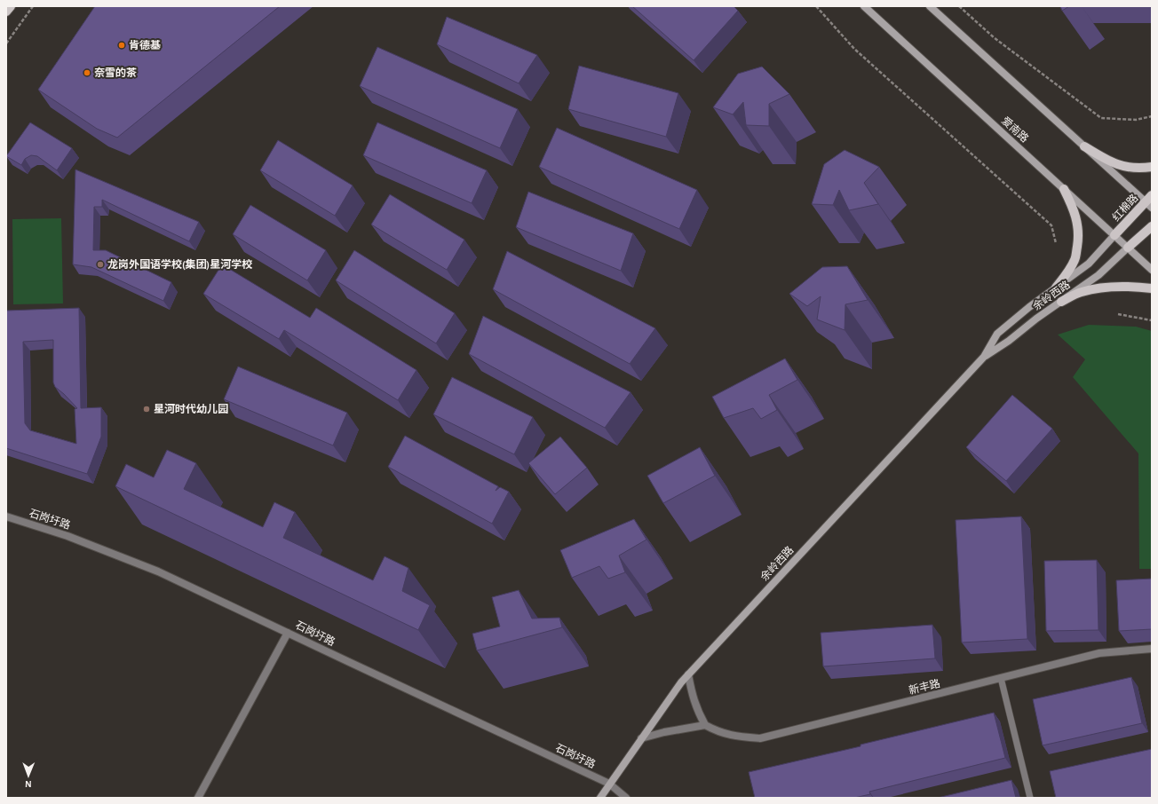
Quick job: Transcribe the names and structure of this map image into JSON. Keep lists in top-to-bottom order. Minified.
{"streets":{"main road":["红棉路"],"street":["爱南路","余岭西路","石岗圩路","新丰路"]},"crossings":[["爱南路","红棉路"],["爱南路","余岭西路"],["红棉路","余岭西路"],["余岭西路","石岗圩路"]],"places":["肯德基","奈雪的茶","龙岗外国语学校(集团)星河学校","星河时代幼儿园"],"north":"bottom"}
